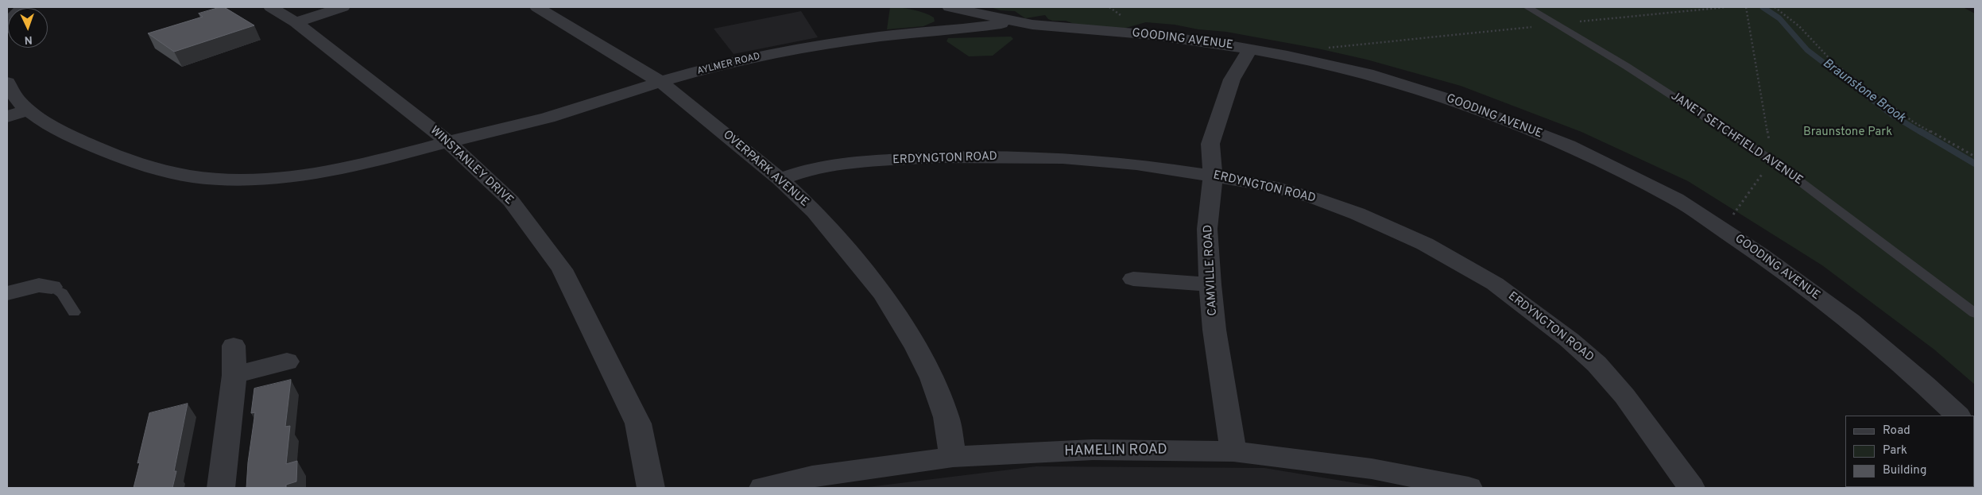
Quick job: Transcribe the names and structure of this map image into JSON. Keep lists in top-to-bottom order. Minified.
{"streets":{"street":["GOODING AVENUE","AYLMER ROAD","ERDYNGTON ROAD","WINSTANLEY DRIVE","OVERPARK AVENUE","CAMVILLE ROAD","HAMELIN ROAD"],"lane":["JANET SETCHFIELD AVENUE"]},"crossings":[["GOODING AVENUE","AYLMER ROAD"],["GOODING AVENUE","CAMVILLE ROAD"],["AYLMER ROAD","WINSTANLEY DRIVE"],["AYLMER ROAD","OVERPARK AVENUE"],["ERDYNGTON ROAD","OVERPARK AVENUE"],["ERDYNGTON ROAD","CAMVILLE ROAD"],["OVERPARK AVENUE","HAMELIN ROAD"],["CAMVILLE ROAD","HAMELIN ROAD"]],"water":["Braunstone Brook"],"parks":["Braunstone Park"],"legend":["Road","Park","Building"],"north":"bottom"}
